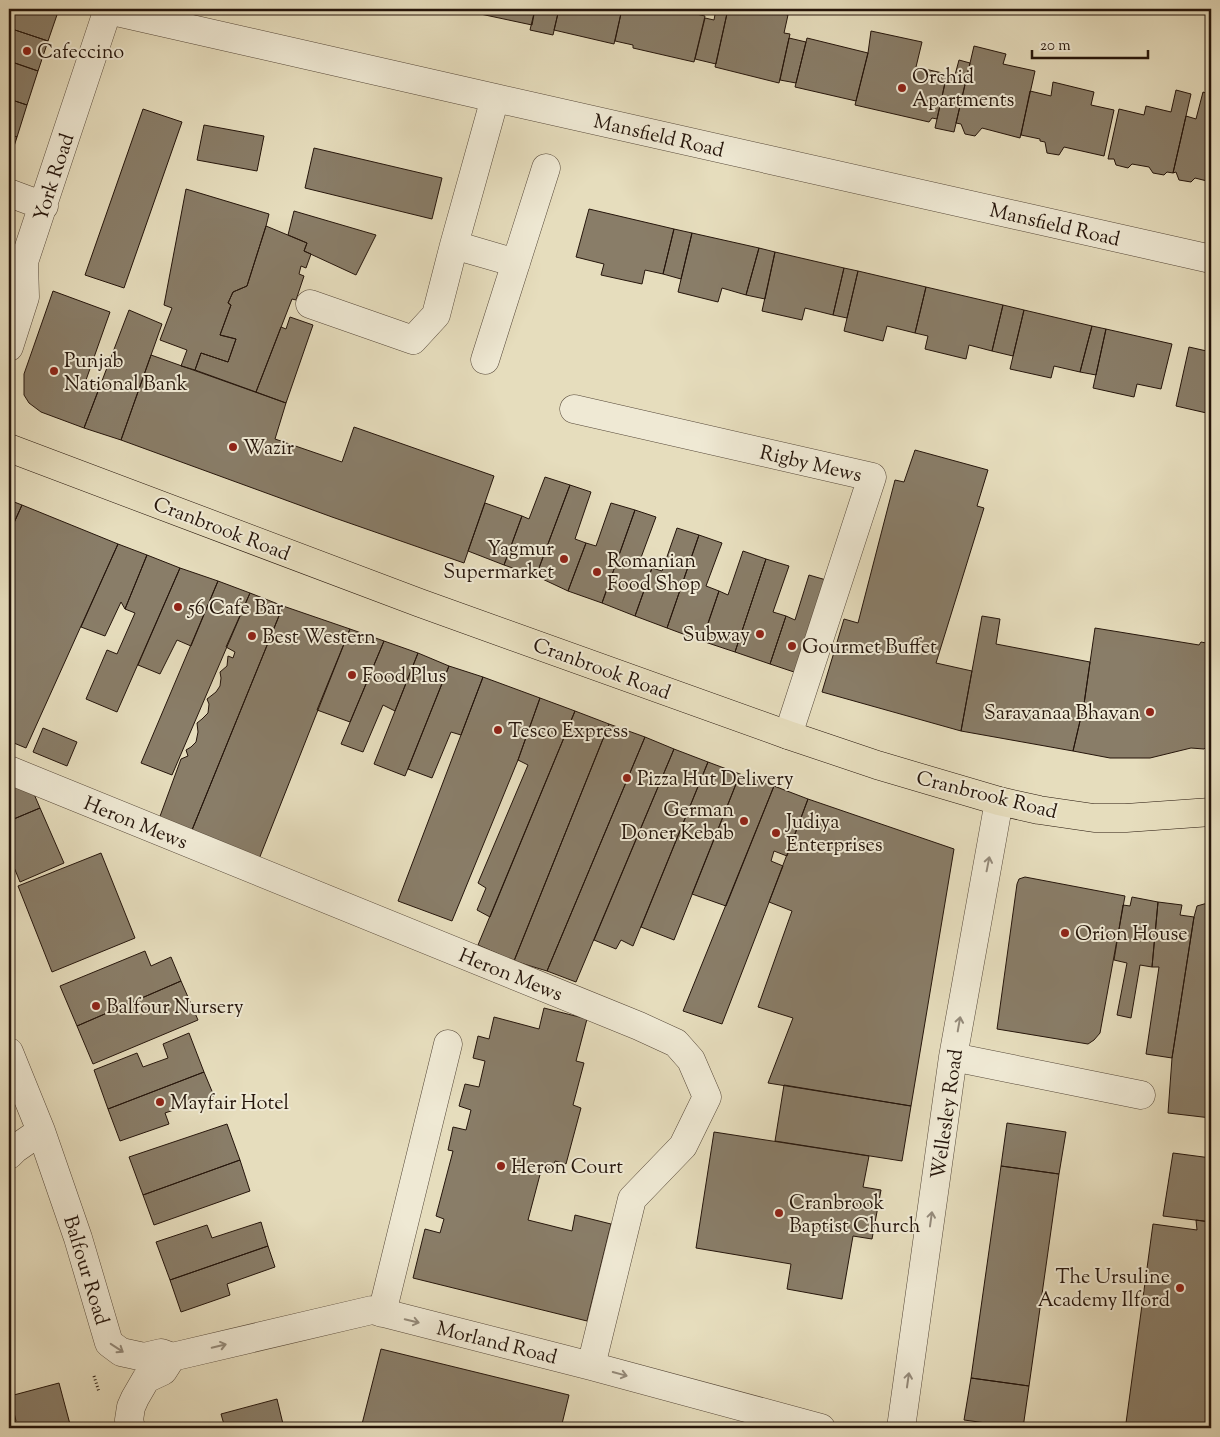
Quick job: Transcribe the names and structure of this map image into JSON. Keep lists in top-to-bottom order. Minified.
{"streets":{"main road":["Cranbrook Road"],"street":["Mansfield Road","York Road","Rigby Mews","Heron Mews","Wellesley Road","Balfour Road","Morland Road"]},"crossings":[["Mansfield Road","York Road"],["Rigby Mews","Cranbrook Road"],["Cranbrook Road","Wellesley Road"],["Heron Mews","Morland Road"],["Balfour Road","Morland Road"]],"one_way":["Wellesley Road","Balfour Road","Morland Road"],"places":["Cafeccino","Orchid Apartments","Punjab National Bank","Wazir","Yagmur Supermarket","Romanian Food Shop","56 Cafe Bar","Subway","Best Western","Gourmet Buffet","Food Plus","Saravanaa Bhavan","Tesco Express","Pizza Hut Delivery","German Doner Kebab","Judiya Enterprises","Orion House","Balfour Nursery","Mayfair Hotel","Heron Court","Cranbrook Baptist Church","The Ursuline Academy Ilford"],"scale_bar":"20 m"}
